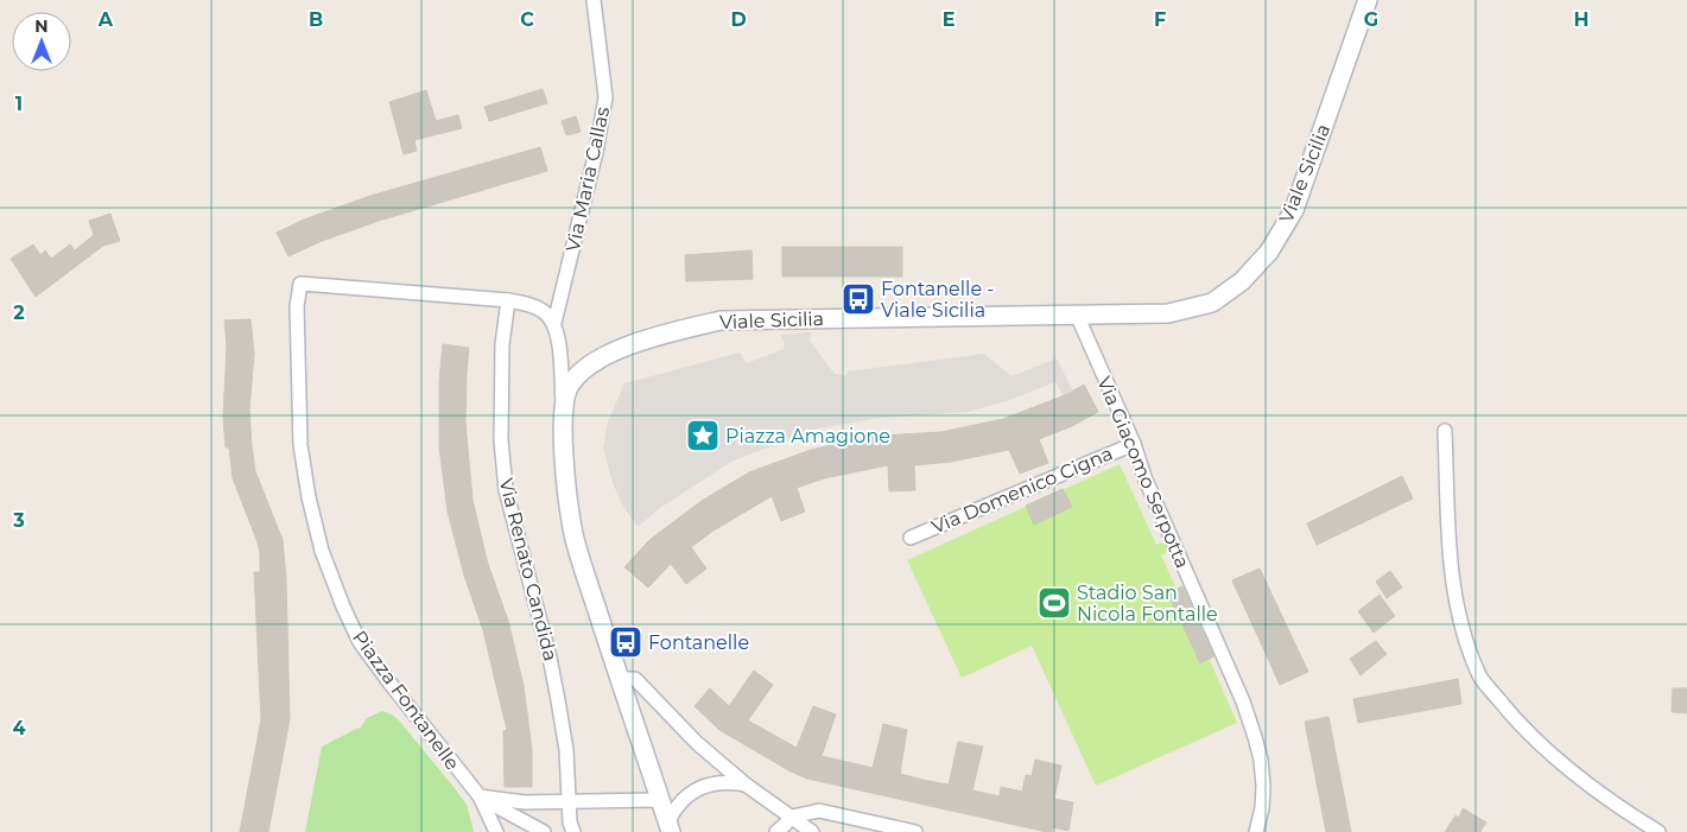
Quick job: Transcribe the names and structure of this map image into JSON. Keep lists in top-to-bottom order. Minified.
{"streets":{"street":["Viale Sicilia","Via Maria Callas","Via Giacomo Serpotta","Via Domenico Cigna","Via Renato Candida","Piazza Fontanelle"]},"crossings":[["Viale Sicilia","Via Giacomo Serpotta"],["Via Giacomo Serpotta","Via Domenico Cigna"],["Via Renato Candida","Piazza Fontanelle"]],"places":{"bus stop":["Fontanelle - Viale Sicilia","Fontanelle"],"place":["Piazza Amagione"],"sports":["Stadio San Nicola Fontalle"]},"north":"top","grid":{"columns":["A","B","C","D","E","F","G","H"],"rows":["1","2","3","4"]}}
